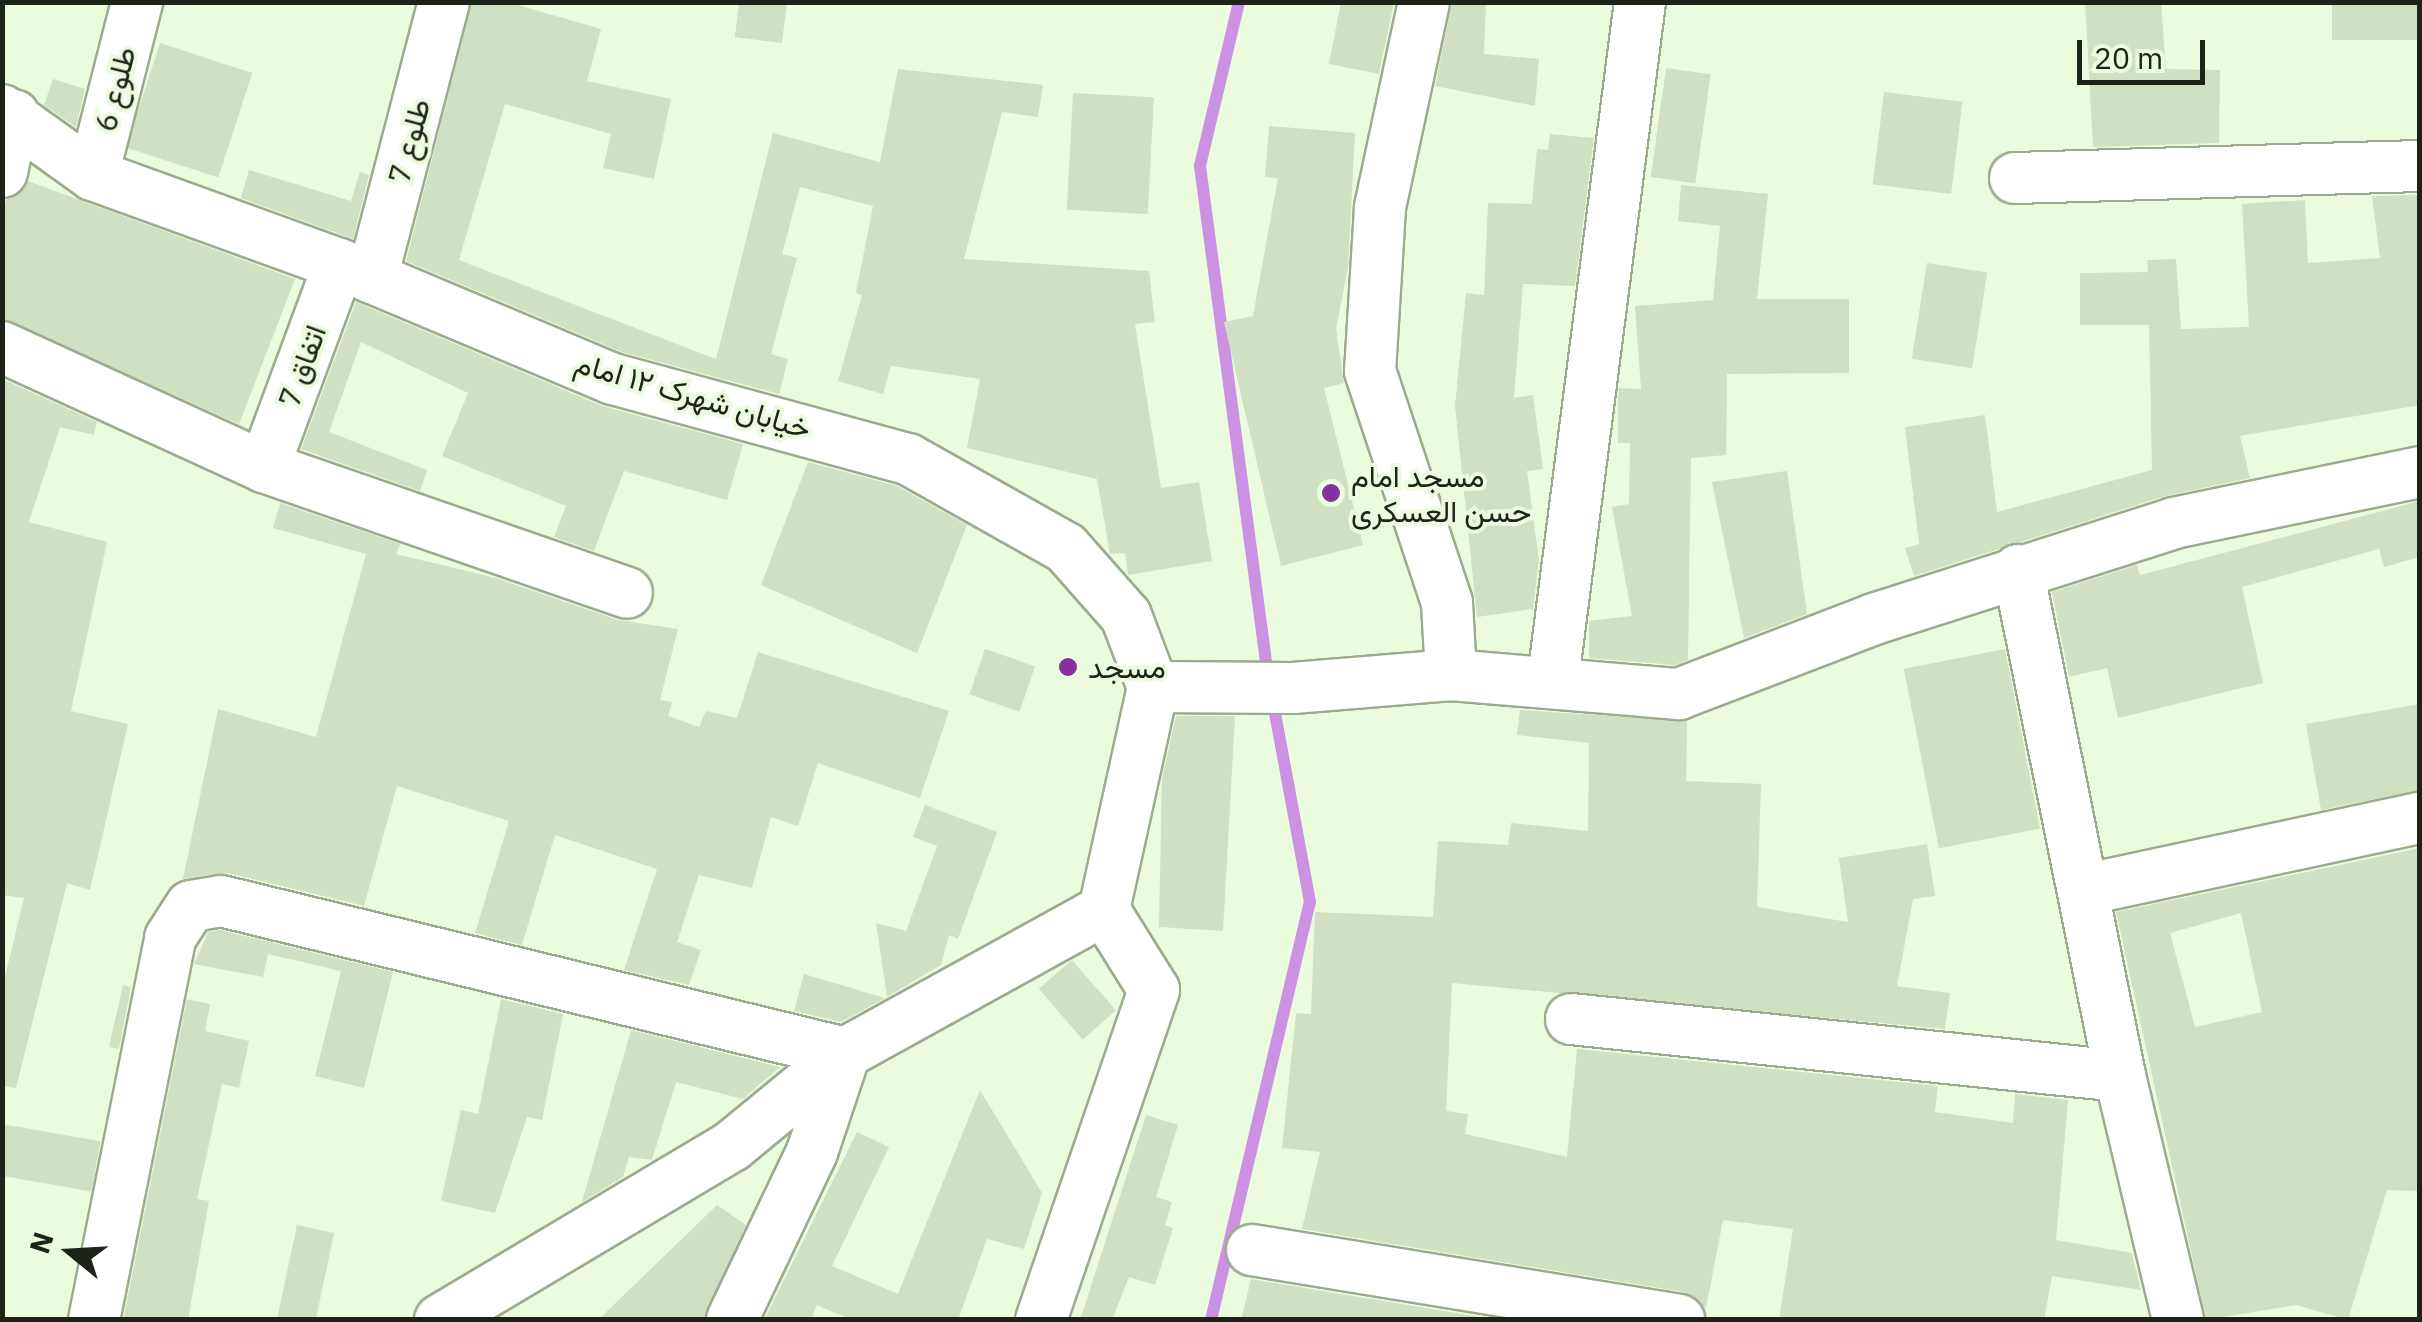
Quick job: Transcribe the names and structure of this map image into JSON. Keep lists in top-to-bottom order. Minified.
{"streets":{"street":["طلوع 6","طلوع 7","اتفاق 7","خیابان شهرک ۱۲ امام"]},"crossings":[["طلوع 6","خیابان شهرک ۱۲ امام"],["طلوع 7","اتفاق 7"],["طلوع 7","خیابان شهرک ۱۲ امام"],["اتفاق 7","خیابان شهرک ۱۲ امام"]],"places":["مسجد امام حسن العسکری","مسجد"],"scale_bar":"20 m","north":"left"}
